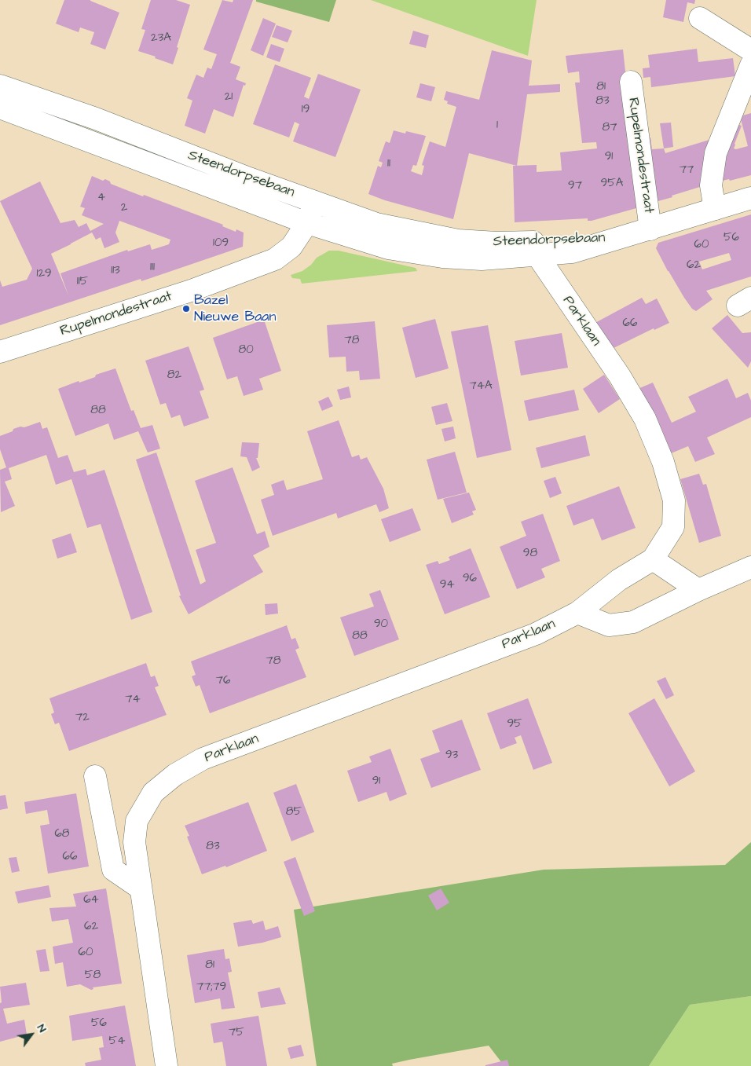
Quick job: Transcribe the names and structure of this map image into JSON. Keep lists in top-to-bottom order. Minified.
{"streets":{"street":["Rupelmondestraat","Steendorpsebaan","Parklaan"]},"crossings":[["Rupelmondestraat","Steendorpsebaan"],["Steendorpsebaan","Parklaan"]],"places":["Bazel Nieuwe Baan"],"house_numbers":["23A","81","21","83","19","1","87","91","11","77","95A","97","4","2","56","109","60","62","111","113","129","115","66","78","80","82","74A","88","98","96","94","90","88","78","76","74","72","95","93","91","85","68","83","66","64","62","60","81","58","77;79","56","75","54"],"north":"top right"}
